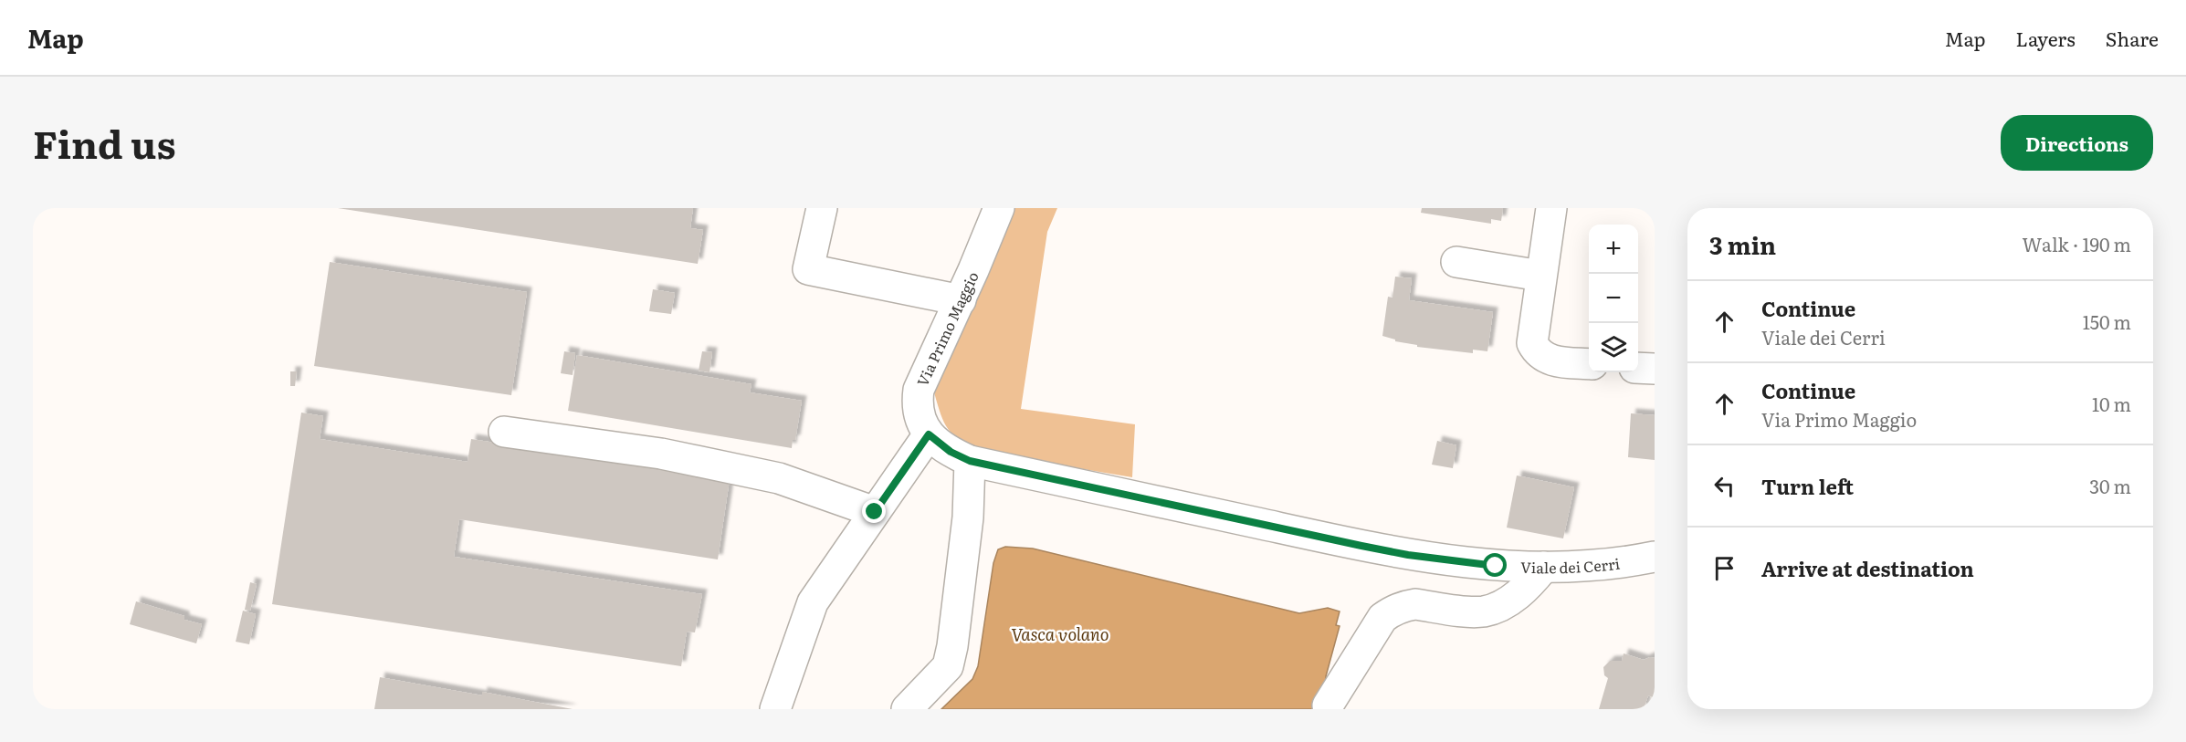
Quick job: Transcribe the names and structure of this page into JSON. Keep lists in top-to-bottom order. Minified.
{"streets":{"street":["Via Primo Maggio","Viale dei Cerri"]},"crossings":[["Via Primo Maggio","Viale dei Cerri"]],"water":["Vasca volano"],"page":{"header":"Map","nav":["Map","Layers","Share"],"title":"Find us","buttons":"Directions","heading":["3 min","Walk · 190 m"],"map_buttons":["+","−"],"list":[["Continue","Viale dei Cerri","150 m"],["Continue","Via Primo Maggio","10 m"],["Turn left","30 m"],"Arrive at destination"]}}
